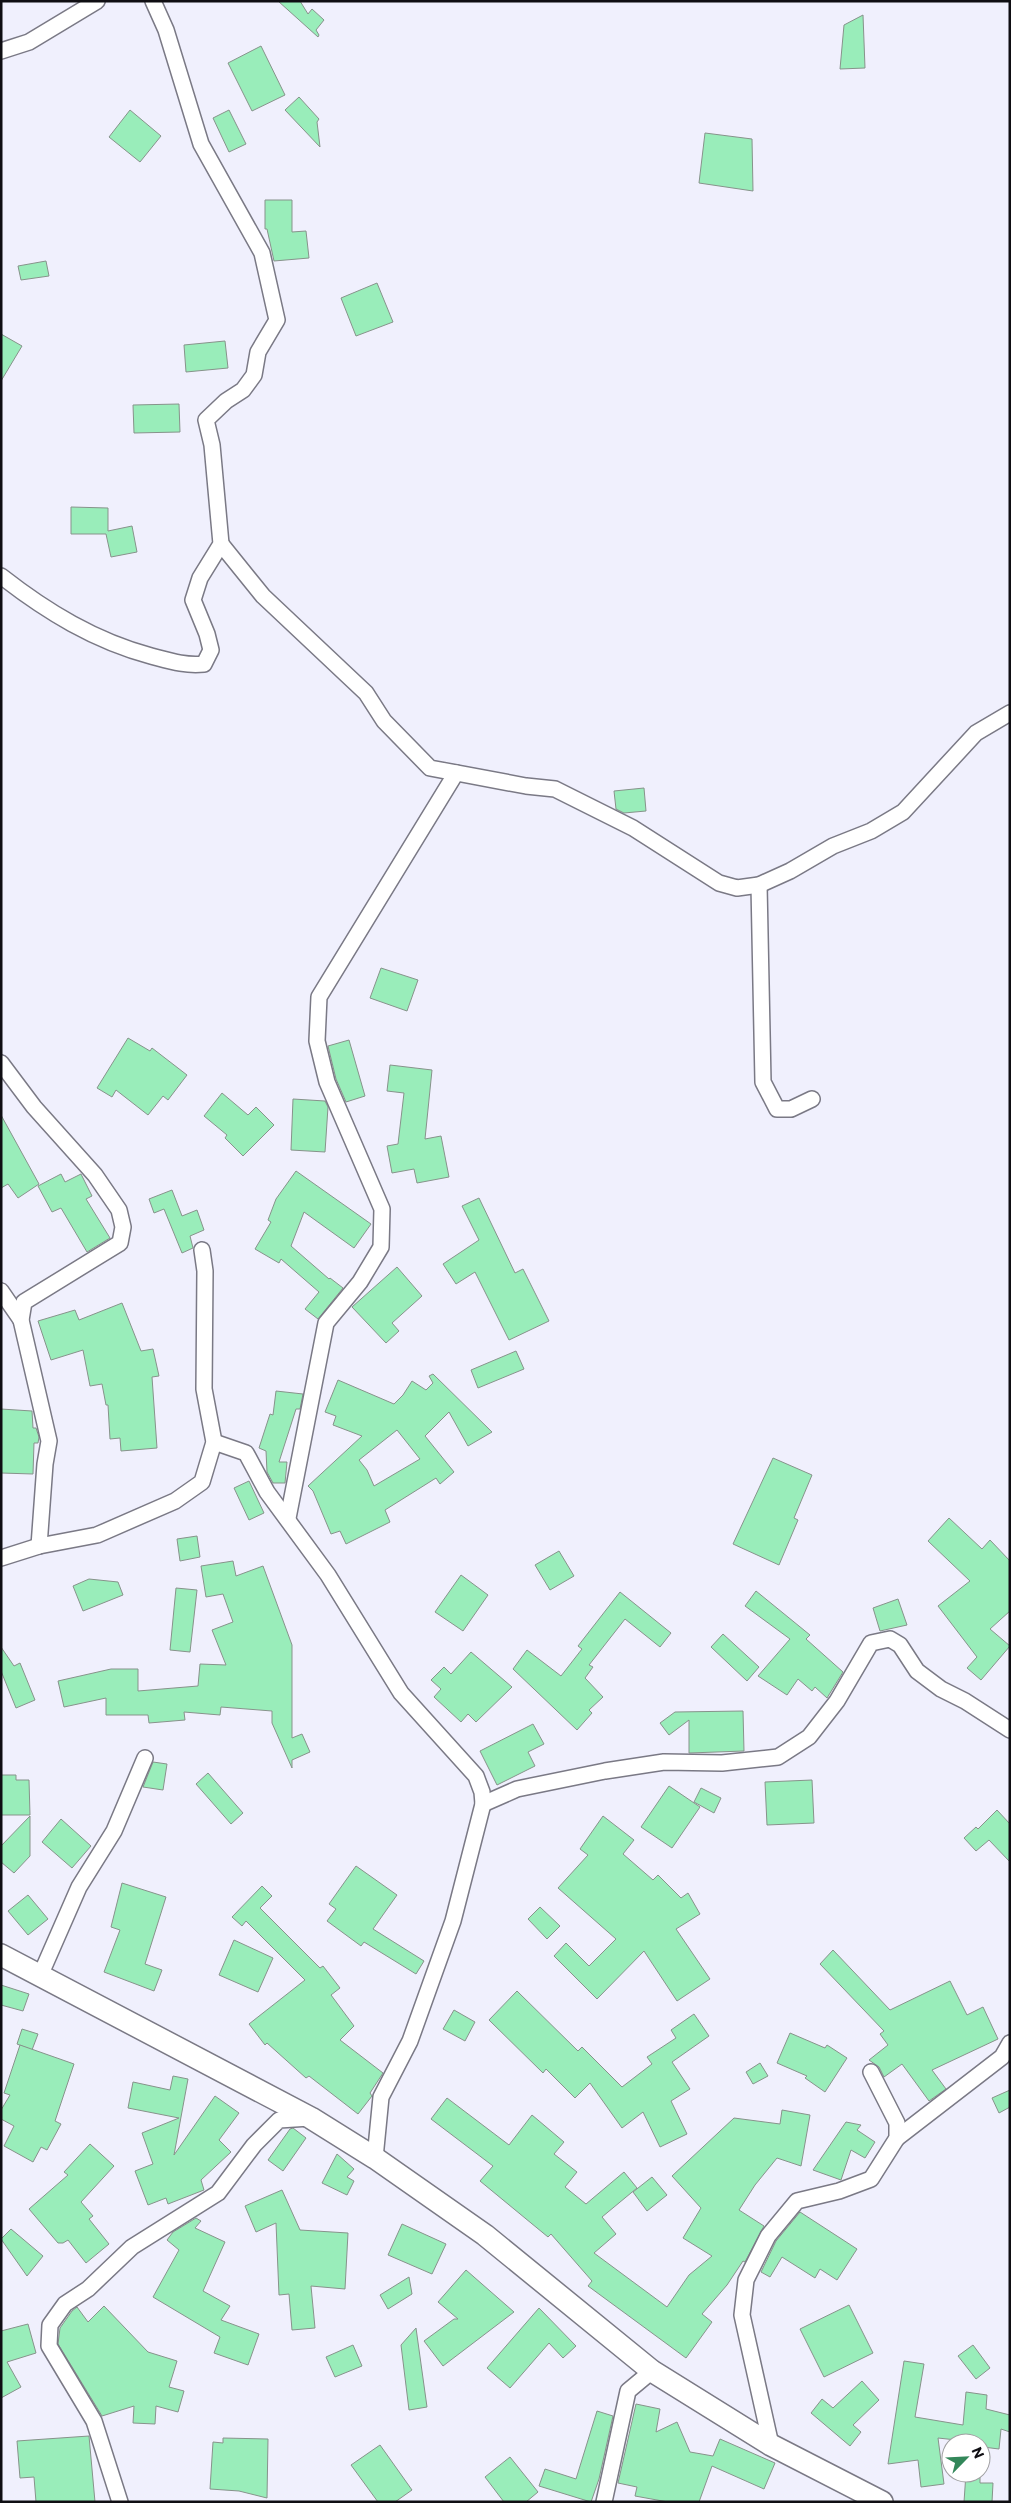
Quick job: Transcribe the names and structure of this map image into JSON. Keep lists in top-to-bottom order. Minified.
{"north":"top right"}
